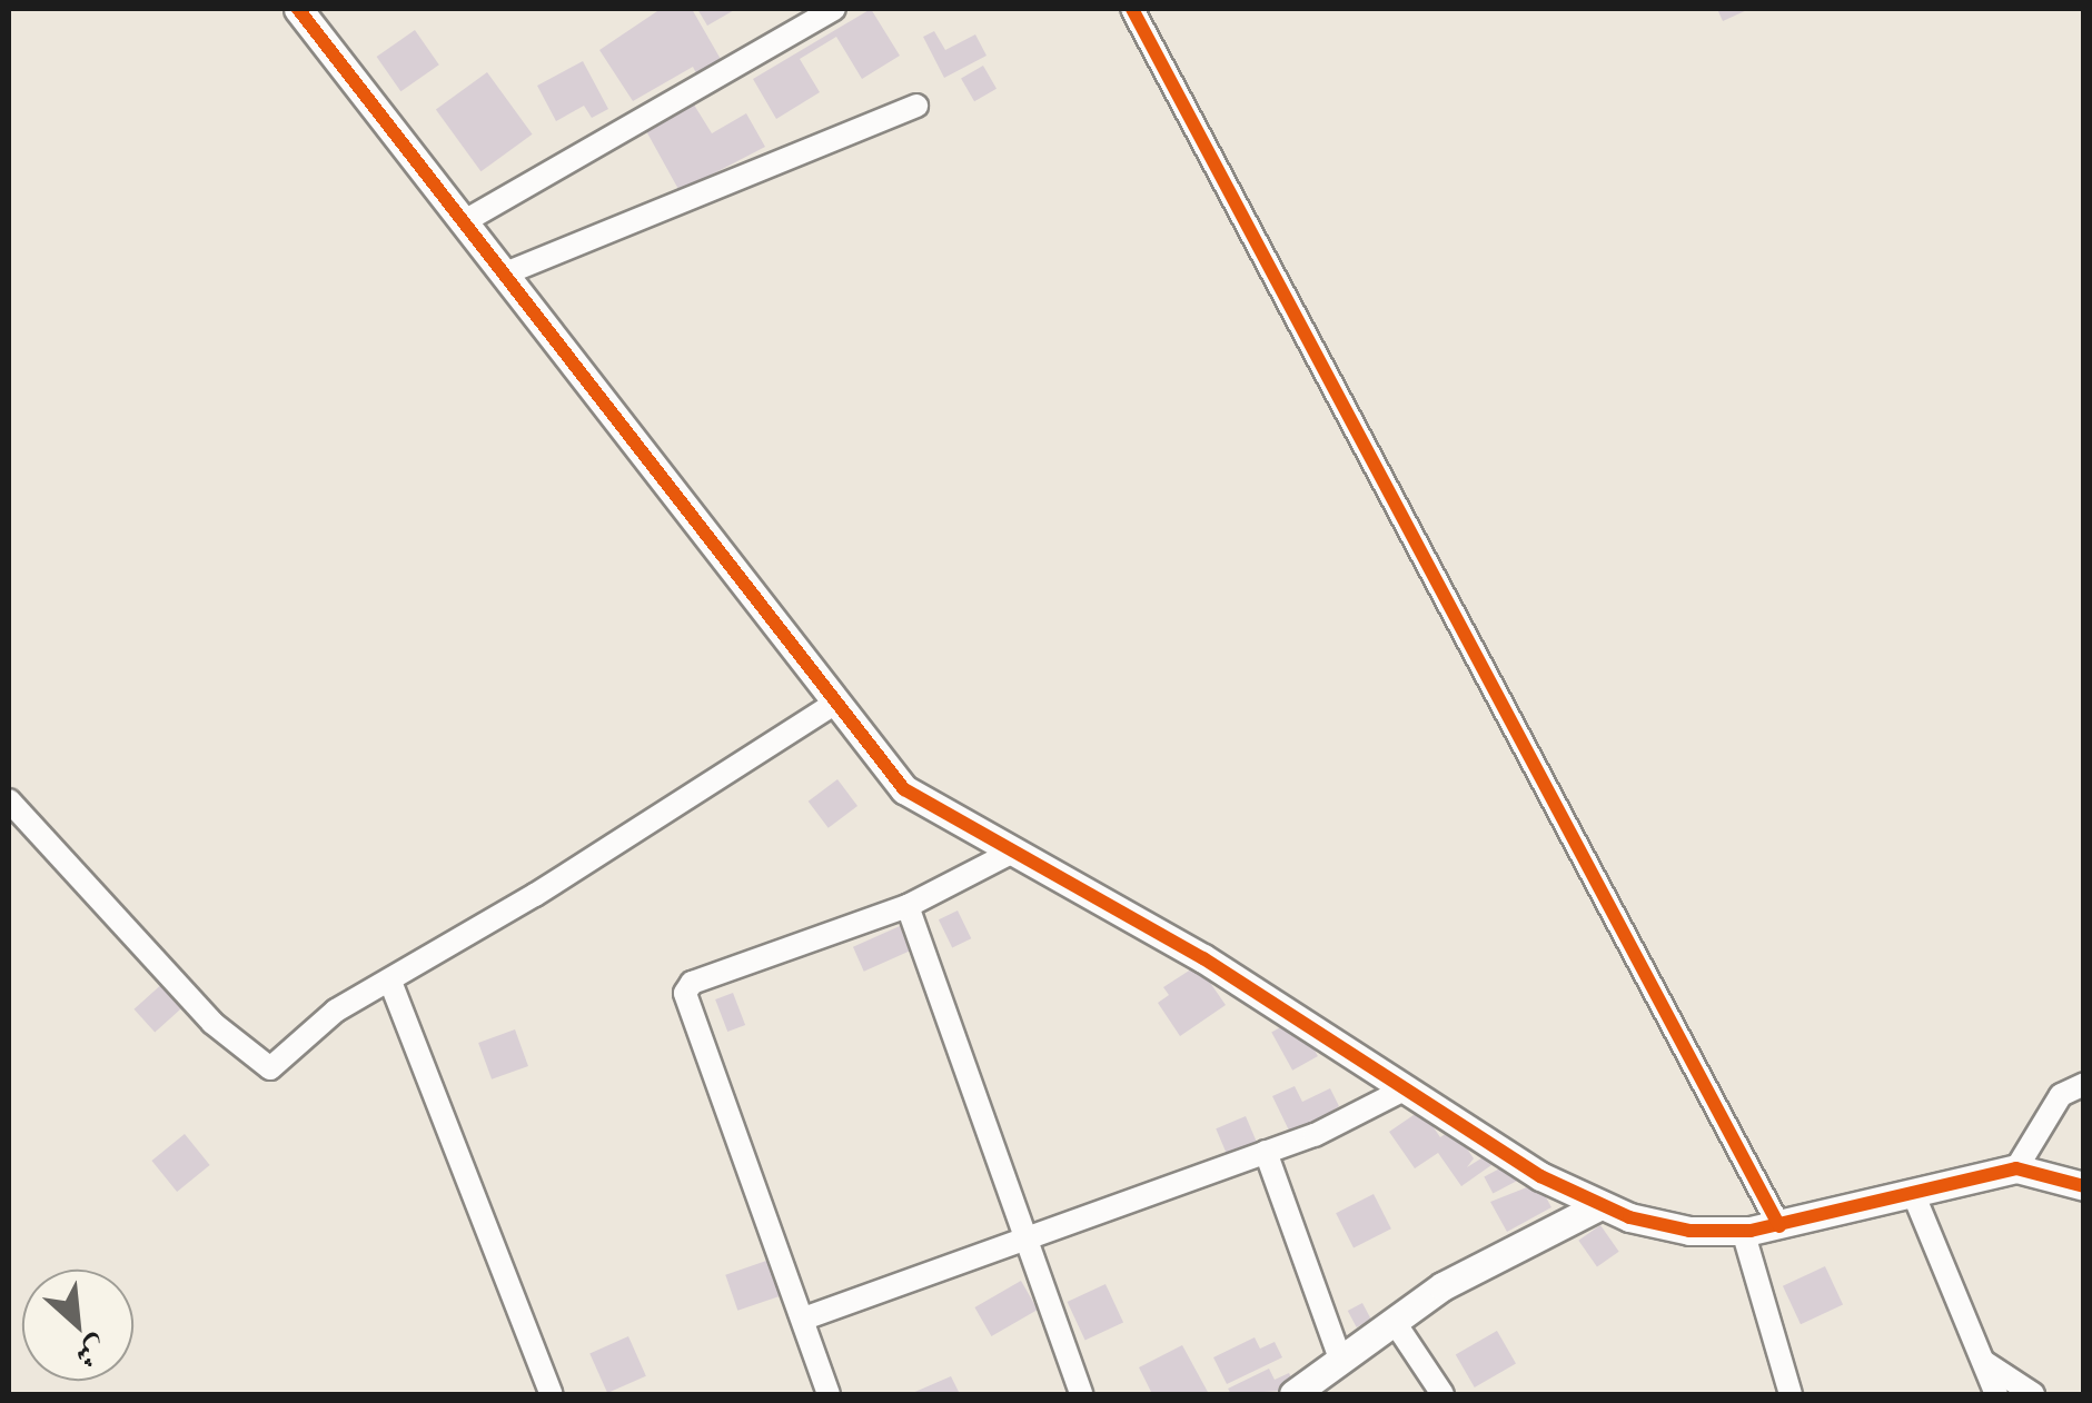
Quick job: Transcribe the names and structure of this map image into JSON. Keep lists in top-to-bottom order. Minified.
{"north":"bottom right"}
